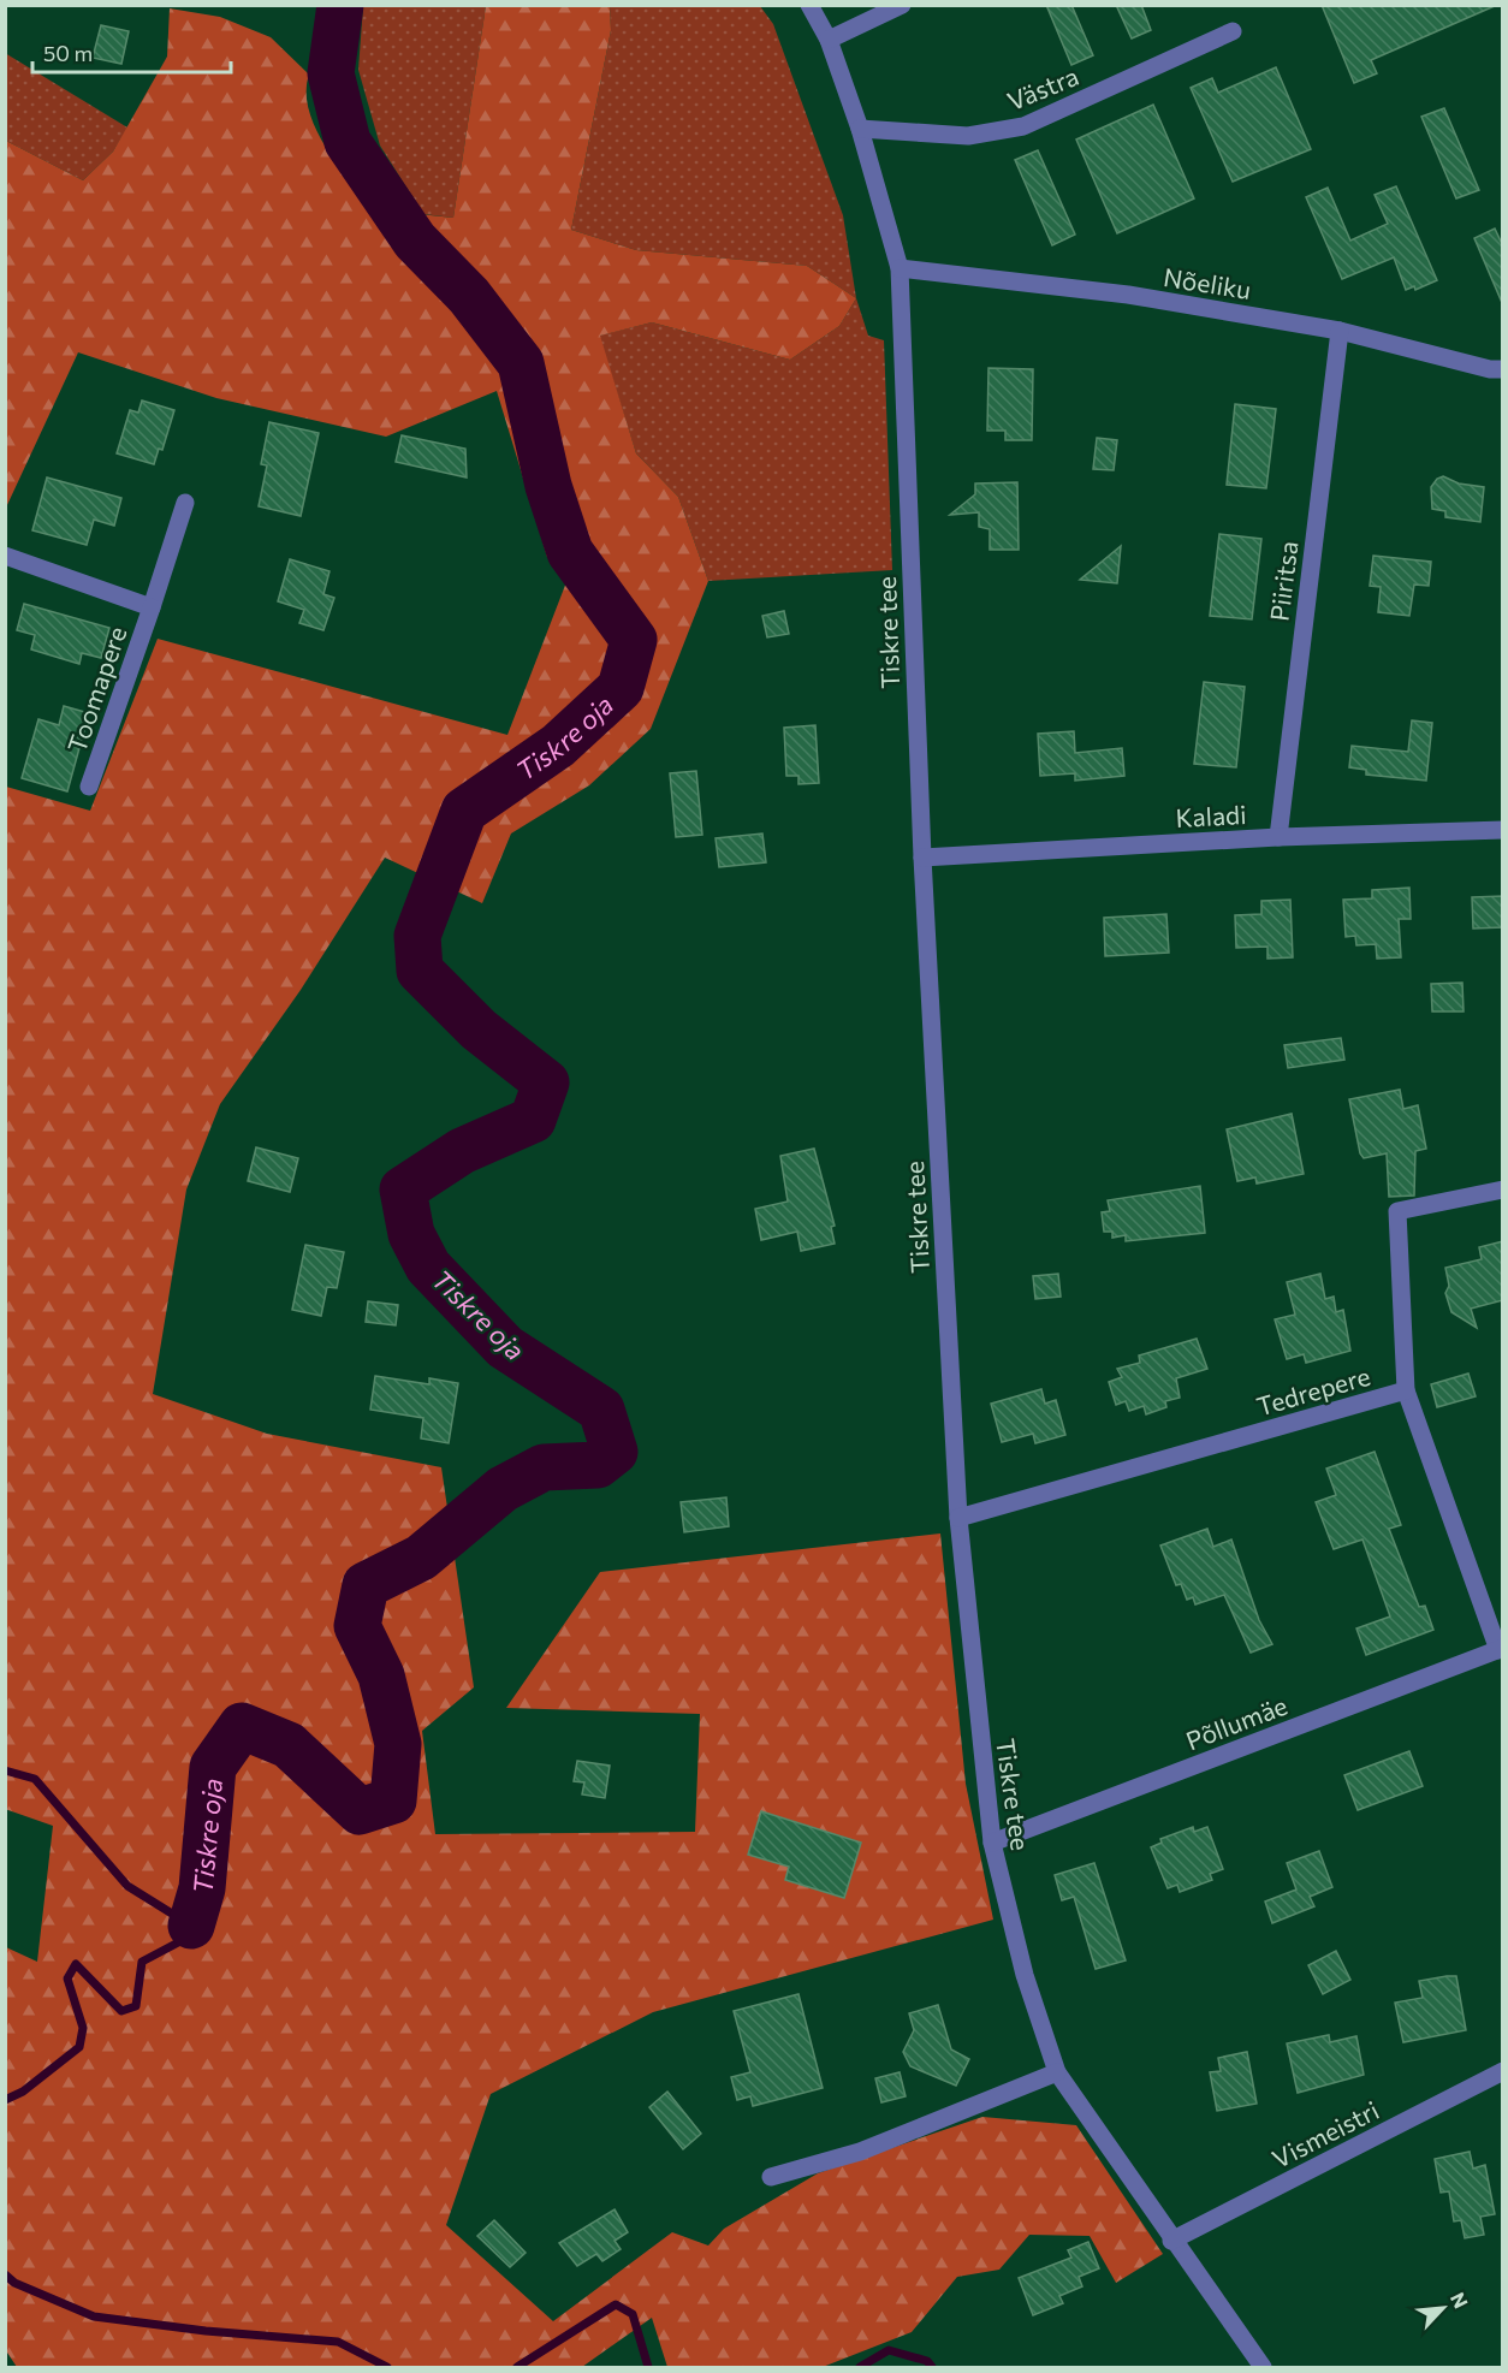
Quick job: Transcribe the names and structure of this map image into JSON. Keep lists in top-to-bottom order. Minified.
{"streets":{"street":["Västra","Nõeliku","Piiritsa","Tiskre tee","Toomapere","Kaladi","Tedrepere","Põllumäe","Vismeistri"]},"crossings":[["Västra","Tiskre tee"],["Nõeliku","Piiritsa"],["Nõeliku","Tiskre tee"],["Piiritsa","Kaladi"],["Tiskre tee","Kaladi"],["Tiskre tee","Tedrepere"],["Tiskre tee","Põllumäe"],["Tiskre tee","Vismeistri"],["Tedrepere","Põllumäe"]],"water":["Tiskre oja"],"scale_bar":"50 m","north":"top right"}
